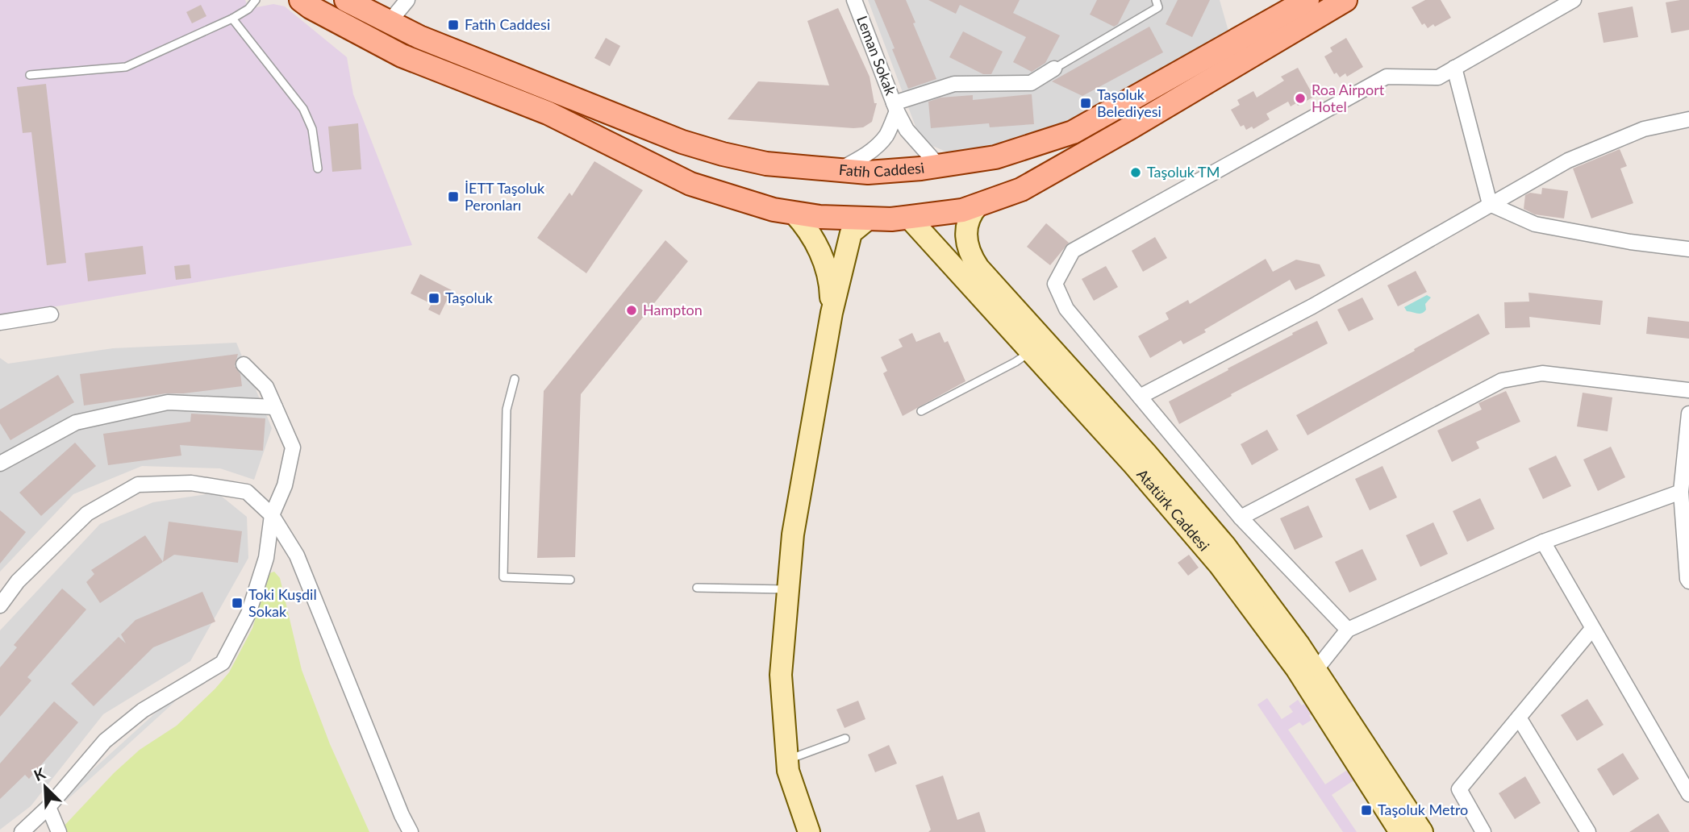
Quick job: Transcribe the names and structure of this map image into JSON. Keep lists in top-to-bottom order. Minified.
{"streets":{"main road":["Fatih Caddesi","Atatürk Caddesi"],"street":["Leman Sokak"]},"crossings":[["Leman Sokak","Fatih Caddesi"]],"places":{"transit":["Fatih Caddesi","Taşoluk Belediyesi","İETT Taşoluk Peronları","Taşoluk","Toki Kuşdil Sokak","Taşoluk Metro"],"other":["Roa Airport Hotel","Taşoluk TM","Hampton"]},"north":"top left"}
